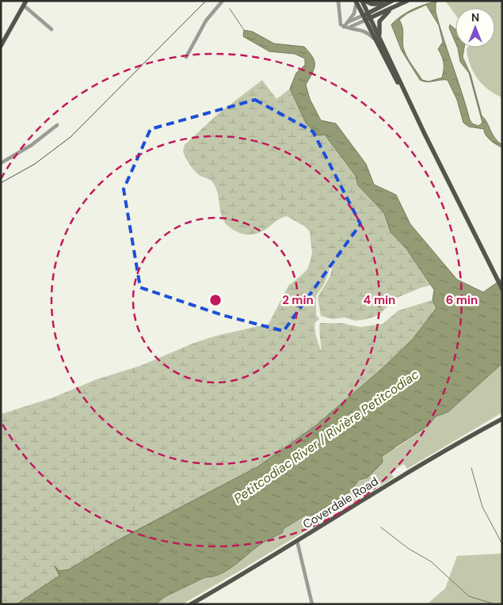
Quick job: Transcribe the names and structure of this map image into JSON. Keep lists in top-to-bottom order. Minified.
{"streets":{"main road":["Coverdale Road"]},"water":["Petitcodiac River / Rivière Petitcodiac"],"north":"top","rings":["2 min","4 min","6 min"]}
